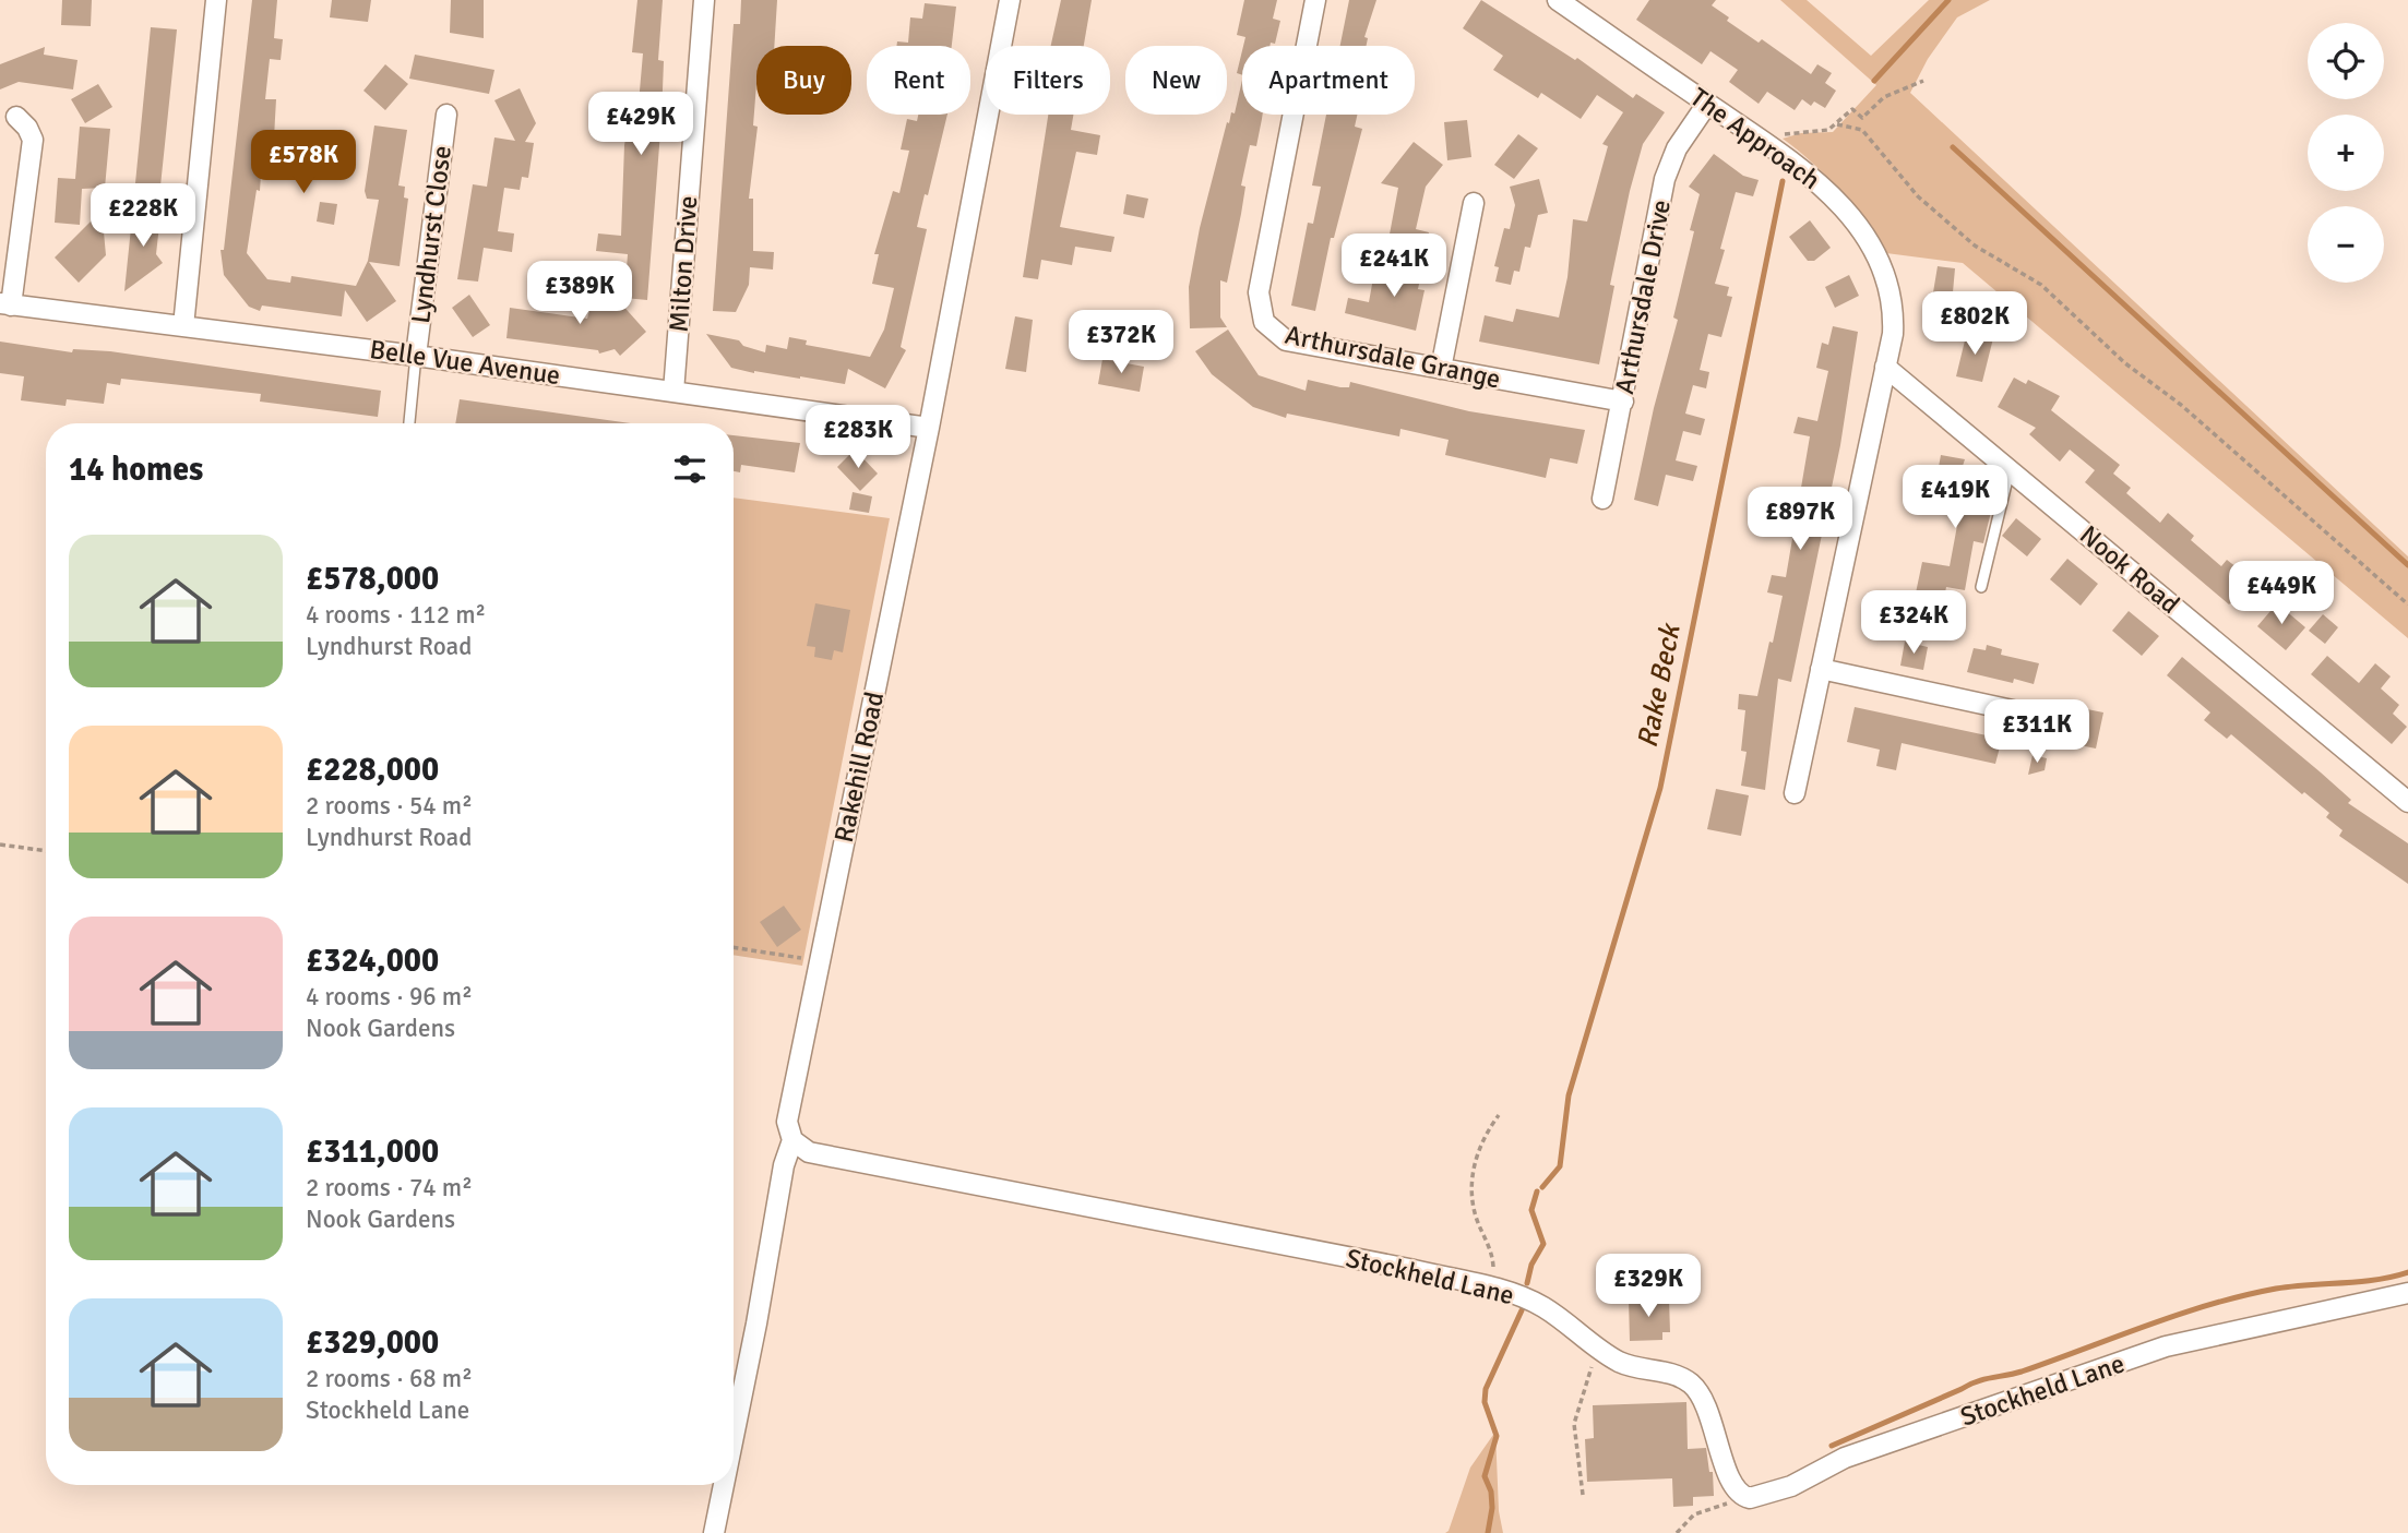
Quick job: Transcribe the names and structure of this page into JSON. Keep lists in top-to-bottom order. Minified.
{"streets":{"street":["The Approach","Lyndhurst Close","Milton Drive","Arthursdale Drive","Arthursdale Grange","Belle Vue Avenue","Nook Road","Rakehill Road","Stockheld Lane"]},"crossings":[["The Approach","Arthursdale Drive"],["The Approach","Nook Road"],["Lyndhurst Close","Belle Vue Avenue"],["Milton Drive","Belle Vue Avenue"],["Arthursdale Drive","Arthursdale Grange"],["Belle Vue Avenue","Rakehill Road"],["Rakehill Road","Stockheld Lane"]],"water":["Rake Beck"],"page":{"map_buttons":["+","−"],"chip":["Buy","Rent","Filters","New","Apartment"],"price":["£429K","£578K","£228K","£241K","£389K","£802K","£372K","£283K","£419K","£897K","£449K","£324K","£311K","£329K"],"heading":"14 homes","list":[{"name":"£578,000","note":"4 rooms · 112 m² · Lyndhurst Road"},{"name":"£228,000","note":"2 rooms · 54 m² · Lyndhurst Road"},{"name":"£324,000","note":"4 rooms · 96 m² · Nook Gardens"},{"name":"£311,000","note":"2 rooms · 74 m² · Nook Gardens"},{"name":"£329,000","note":"2 rooms · 68 m² · Stockheld Lane"}]}}
